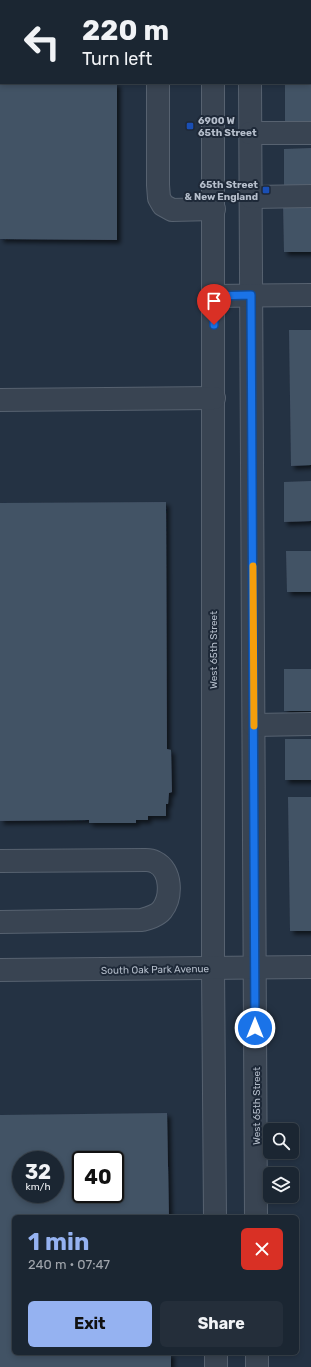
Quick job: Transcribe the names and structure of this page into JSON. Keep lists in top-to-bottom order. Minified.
{"streets":{"street":["West 65th Street","South Oak Park Avenue"]},"crossings":[["West 65th Street","South Oak Park Avenue"]],"places":{"transit":["6900 W 65th Street","65th Street & New England"]},"page":{"turn":["220 m","Turn left"],"speed":"32 km/h","limit":"40","heading":["1 min","240 m · 07:47"],"buttons":["Exit","Share"]}}
